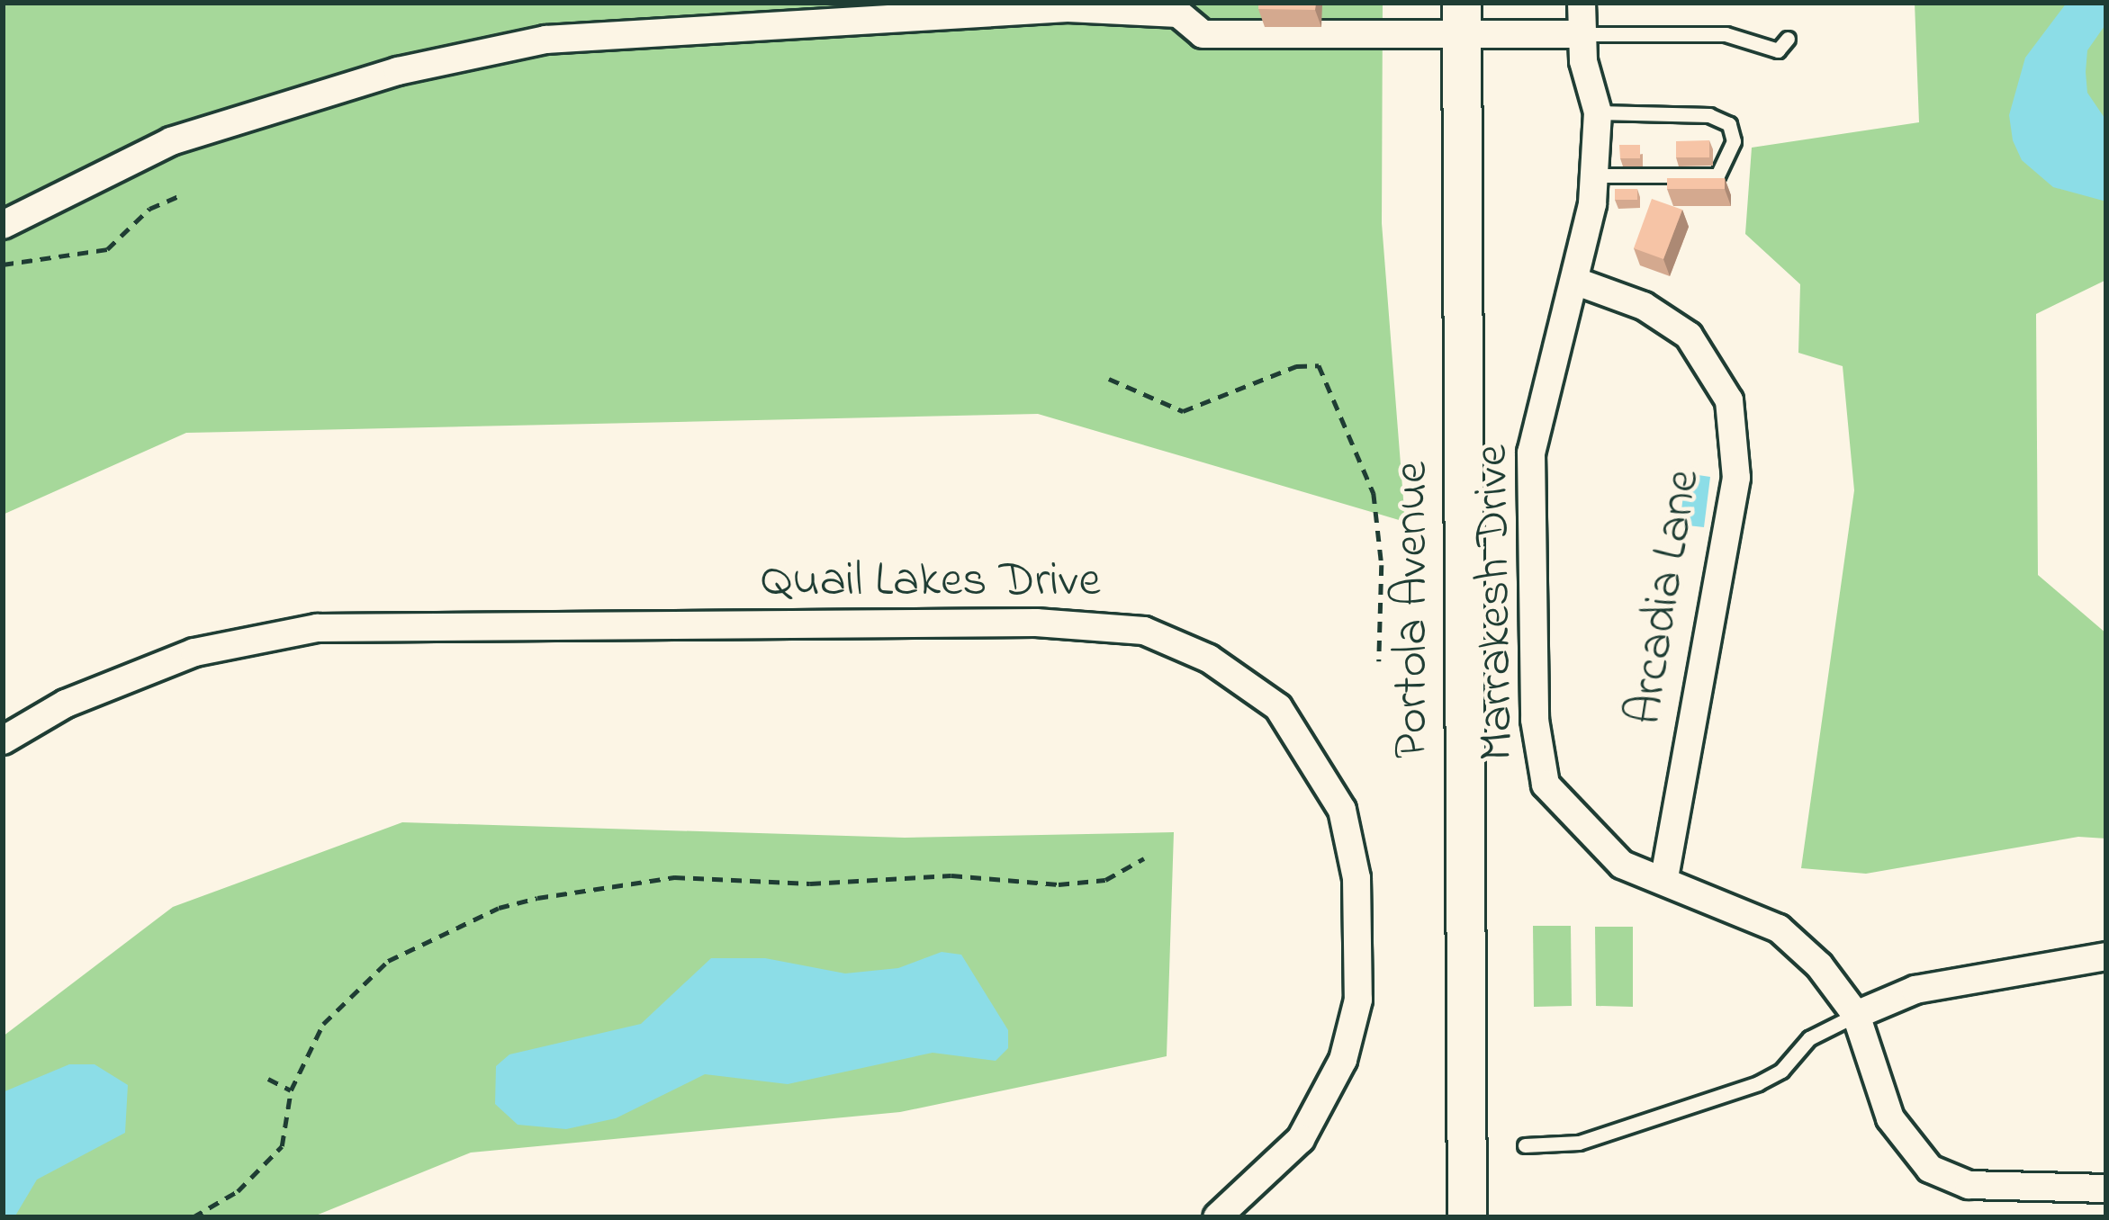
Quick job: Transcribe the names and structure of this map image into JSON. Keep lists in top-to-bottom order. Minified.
{"streets":{"street":["Quail Lakes Drive","Arcadia Lane","Marrakesh Drive","Portola Avenue"]},"crossings":[["Arcadia Lane","Marrakesh Drive"]]}
